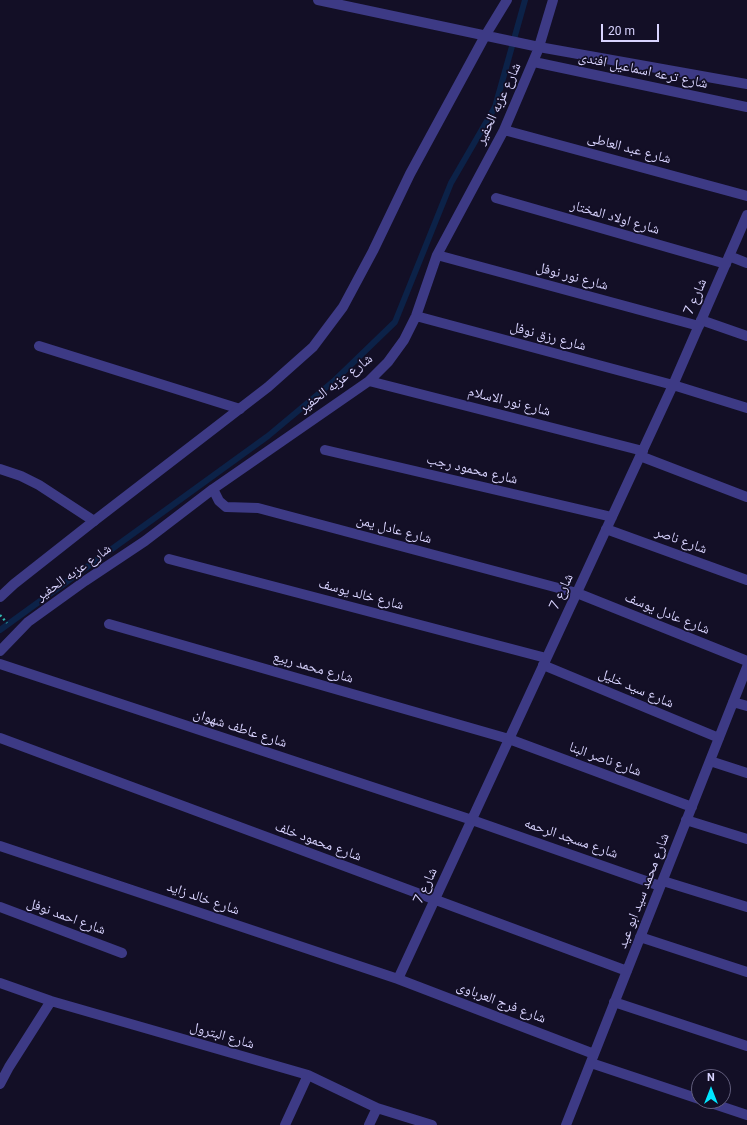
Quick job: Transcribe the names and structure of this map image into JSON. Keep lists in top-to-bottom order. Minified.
{"streets":{"street":["شارع ترعه اسماعيل افندى","شارع عزبه الحفير","شارع عبد العاطى","شارع اولاد المختار","شارع نور نوفل","شارع 7","شارع رزق نوفل","شارع نور الاسلام","شارع محمود رجب","شارع عادل يمن","شارع ناصر","شارع خالد يوسف","شارع عادل يوسف","شارع محمد ربيع","شارع سيد خليل","شارع عاطف شهوان","شارع ناصر البنا","شارع مسجد الرحمه","شارع محمود خلف","شارع محمد سيد ابو عيد","شارع خالد زايد","شارع احمد نوفل","شارع فرج العرباوى","شارع البترول"]},"crossings":[["شارع ترعه اسماعيل افندى","شارع عزبه الحفير"],["شارع عزبه الحفير","شارع عبد العاطى"],["شارع عزبه الحفير","شارع نور نوفل"],["شارع عزبه الحفير","شارع رزق نوفل"],["شارع عزبه الحفير","شارع نور الاسلام"],["شارع عزبه الحفير","شارع عادل يمن"],["شارع اولاد المختار","شارع 7"],["شارع نور نوفل","شارع 7"],["شارع 7","شارع رزق نوفل"],["شارع 7","شارع نور الاسلام"],["شارع 7","شارع محمود رجب"],["شارع 7","شارع عادل يمن"],["شارع 7","شارع ناصر"],["شارع 7","شارع خالد يوسف"],["شارع 7","شارع عادل يوسف"],["شارع 7","شارع محمد ربيع"],["شارع 7","شارع سيد خليل"],["شارع 7","شارع عاطف شهوان"],["شارع 7","شارع ناصر البنا"],["شارع 7","شارع مسجد الرحمه"],["شارع 7","شارع محمود خلف"],["شارع 7","شارع خالد زايد"],["شارع 7","شارع فرج العرباوى"],["شارع عادل يمن","شارع عادل يوسف"],["شارع خالد يوسف","شارع سيد خليل"],["شارع محمد ربيع","شارع ناصر البنا"],["شارع سيد خليل","شارع محمد سيد ابو عيد"],["شارع عاطف شهوان","شارع مسجد الرحمه"],["شارع ناصر البنا","شارع محمد سيد ابو عيد"],["شارع مسجد الرحمه","شارع محمد سيد ابو عيد"],["شارع محمود خلف","شارع محمد سيد ابو عيد"],["شارع محمد سيد ابو عيد","شارع فرج العرباوى"],["شارع خالد زايد","شارع فرج العرباوى"]],"scale_bar":"20 m","north":"top"}
